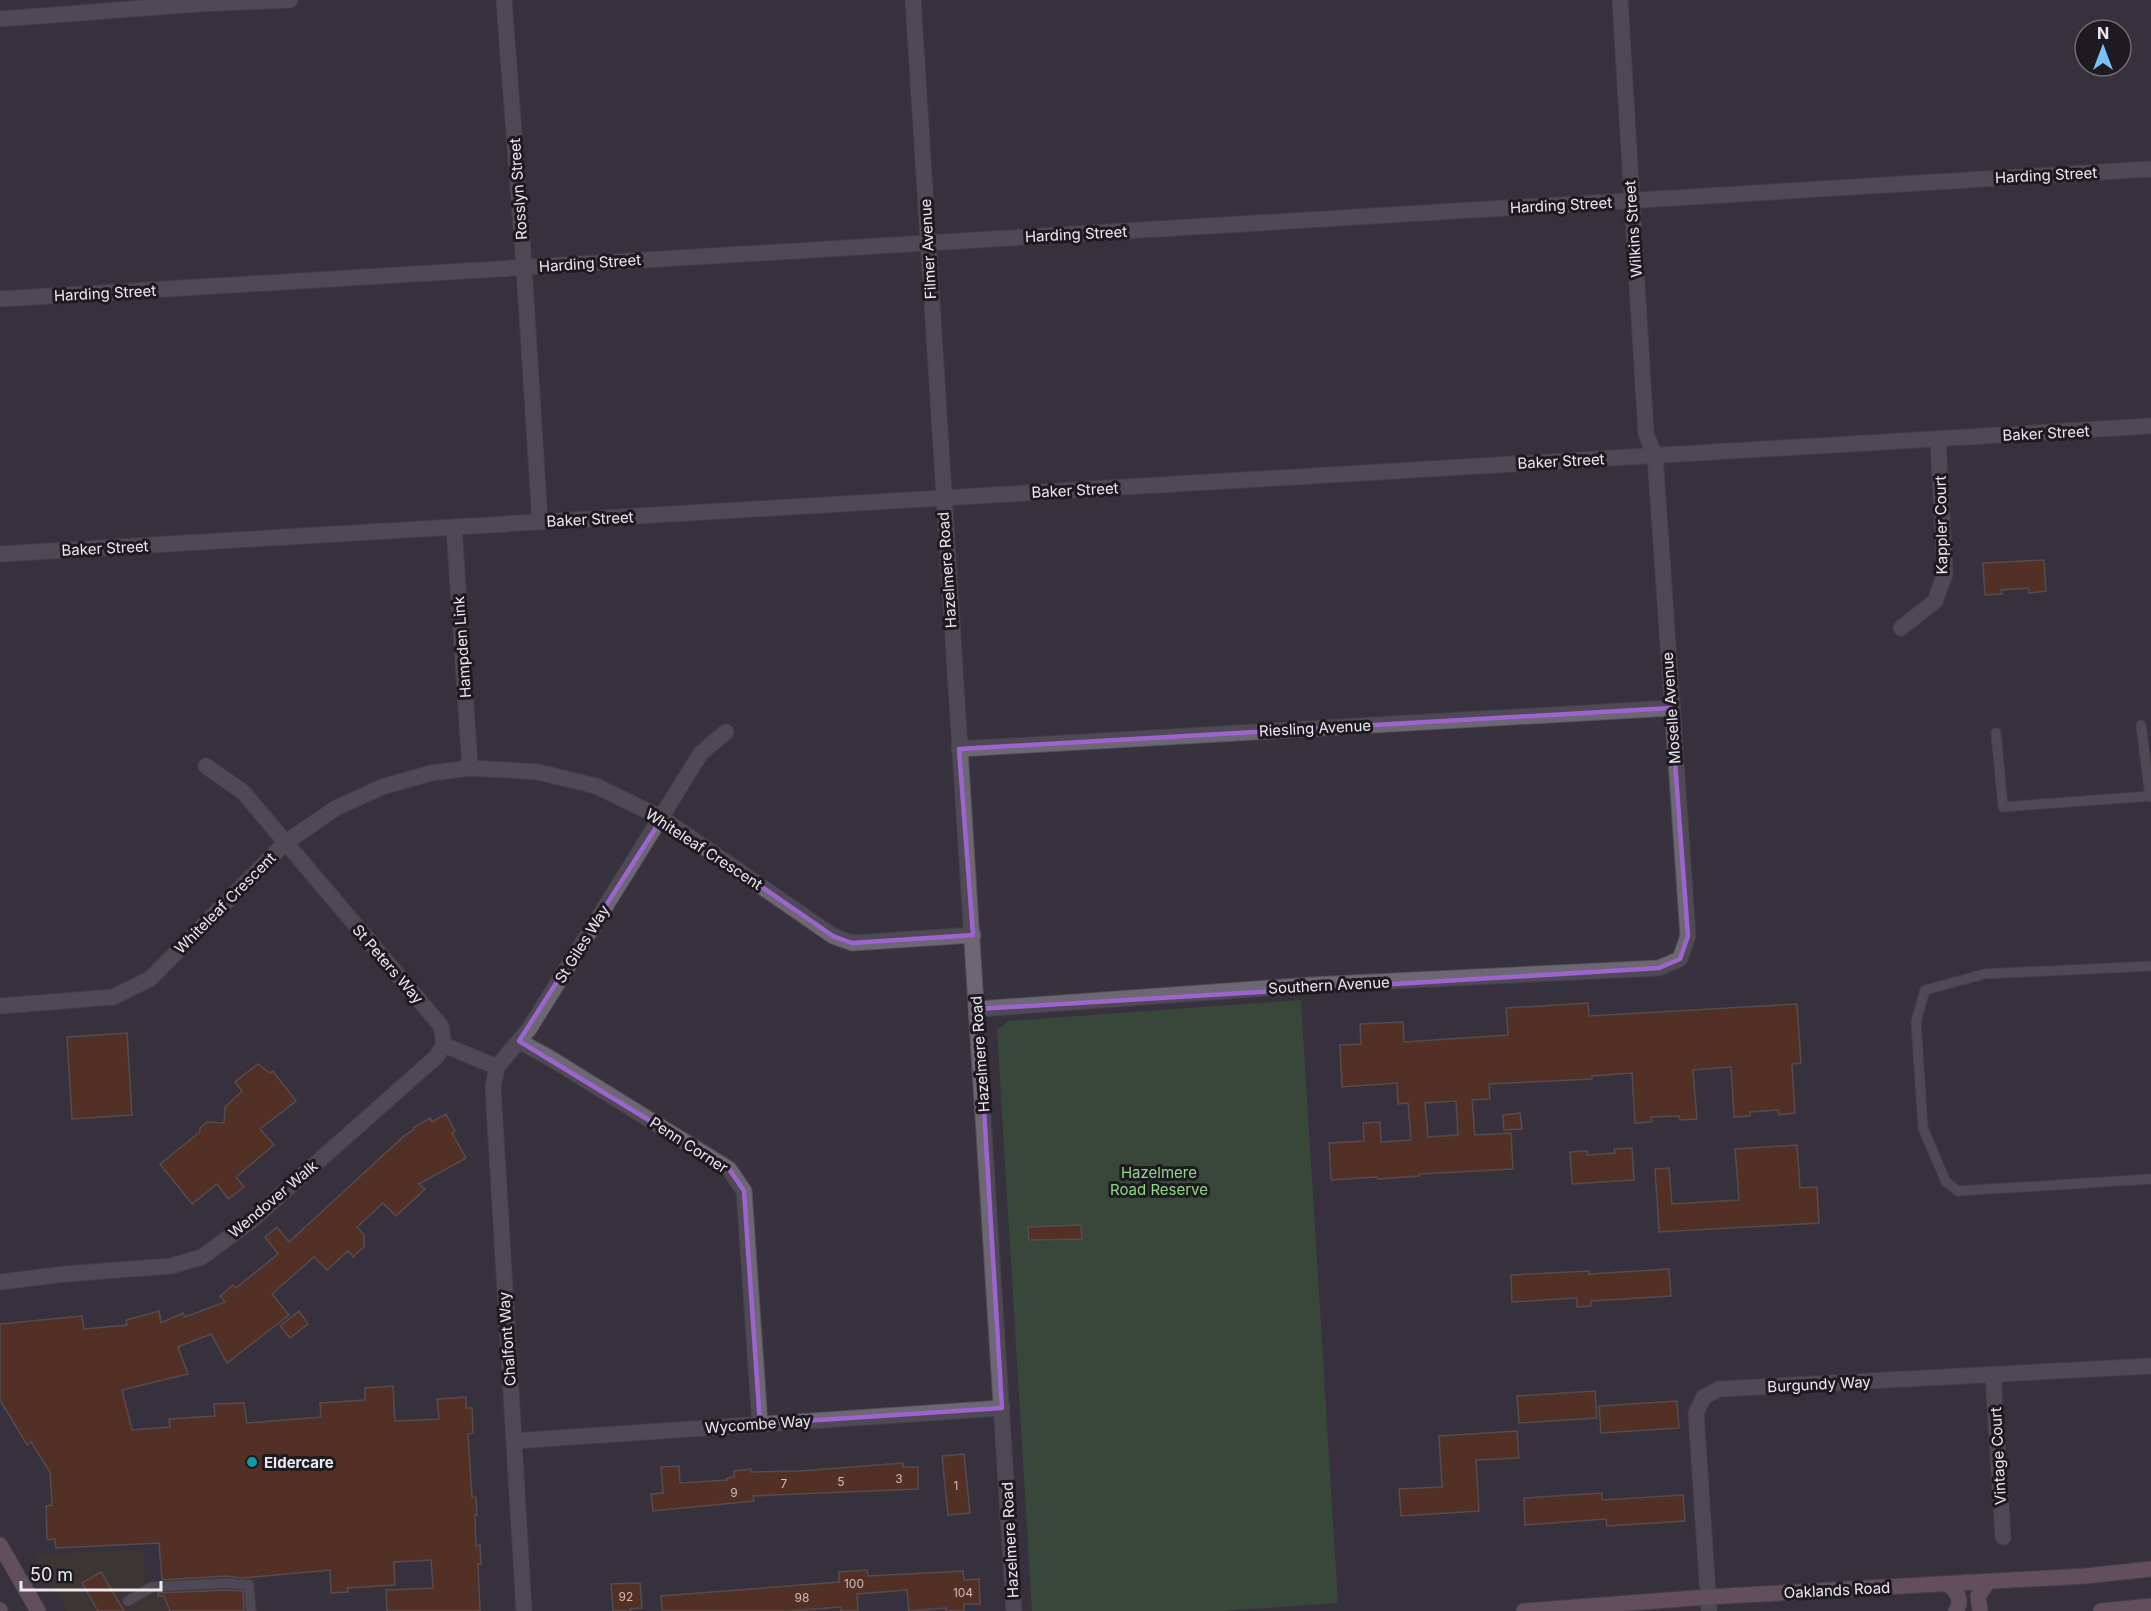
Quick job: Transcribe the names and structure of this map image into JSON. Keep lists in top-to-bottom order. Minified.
{"streets":{"main road":["Oaklands Road"],"street":["Harding Street","Rosslyn Street","Wilkins Street","Filmer Avenue","Baker Street","Kappler Court","Hazelmere Road","Hampden Link","Moselle Avenue","Riesling Avenue","Whiteleaf Crescent","St Giles Way","St Peters Way","Southern Avenue","Penn Corner","Wendover Walk","Chalfont Way","Burgundy Way","Wycombe Way","Vintage Court"]},"crossings":[["Harding Street","Rosslyn Street"],["Harding Street","Wilkins Street"],["Harding Street","Filmer Avenue"],["Rosslyn Street","Baker Street"],["Wilkins Street","Baker Street"],["Wilkins Street","Moselle Avenue"],["Filmer Avenue","Baker Street"],["Filmer Avenue","Hazelmere Road"],["Baker Street","Kappler Court"],["Baker Street","Hazelmere Road"],["Baker Street","Hampden Link"],["Baker Street","Moselle Avenue"],["Hazelmere Road","Riesling Avenue"],["Hazelmere Road","Whiteleaf Crescent"],["Hazelmere Road","Southern Avenue"],["Hazelmere Road","Wycombe Way"],["Hampden Link","Whiteleaf Crescent"],["Moselle Avenue","Riesling Avenue"],["Moselle Avenue","Southern Avenue"],["Whiteleaf Crescent","St Giles Way"],["Whiteleaf Crescent","St Peters Way"],["St Giles Way","Penn Corner"],["St Giles Way","Chalfont Way"],["St Peters Way","Wendover Walk"],["Penn Corner","Wycombe Way"],["Chalfont Way","Wycombe Way"],["Burgundy Way","Vintage Court"],["Burgundy Way","Oaklands Road"]],"parks":["Hazelmere Road Reserve"],"places":["Eldercare"],"house_numbers":["3","5","7","1","9","100","104","92","98"],"scale_bar":"50 m","north":"top"}
